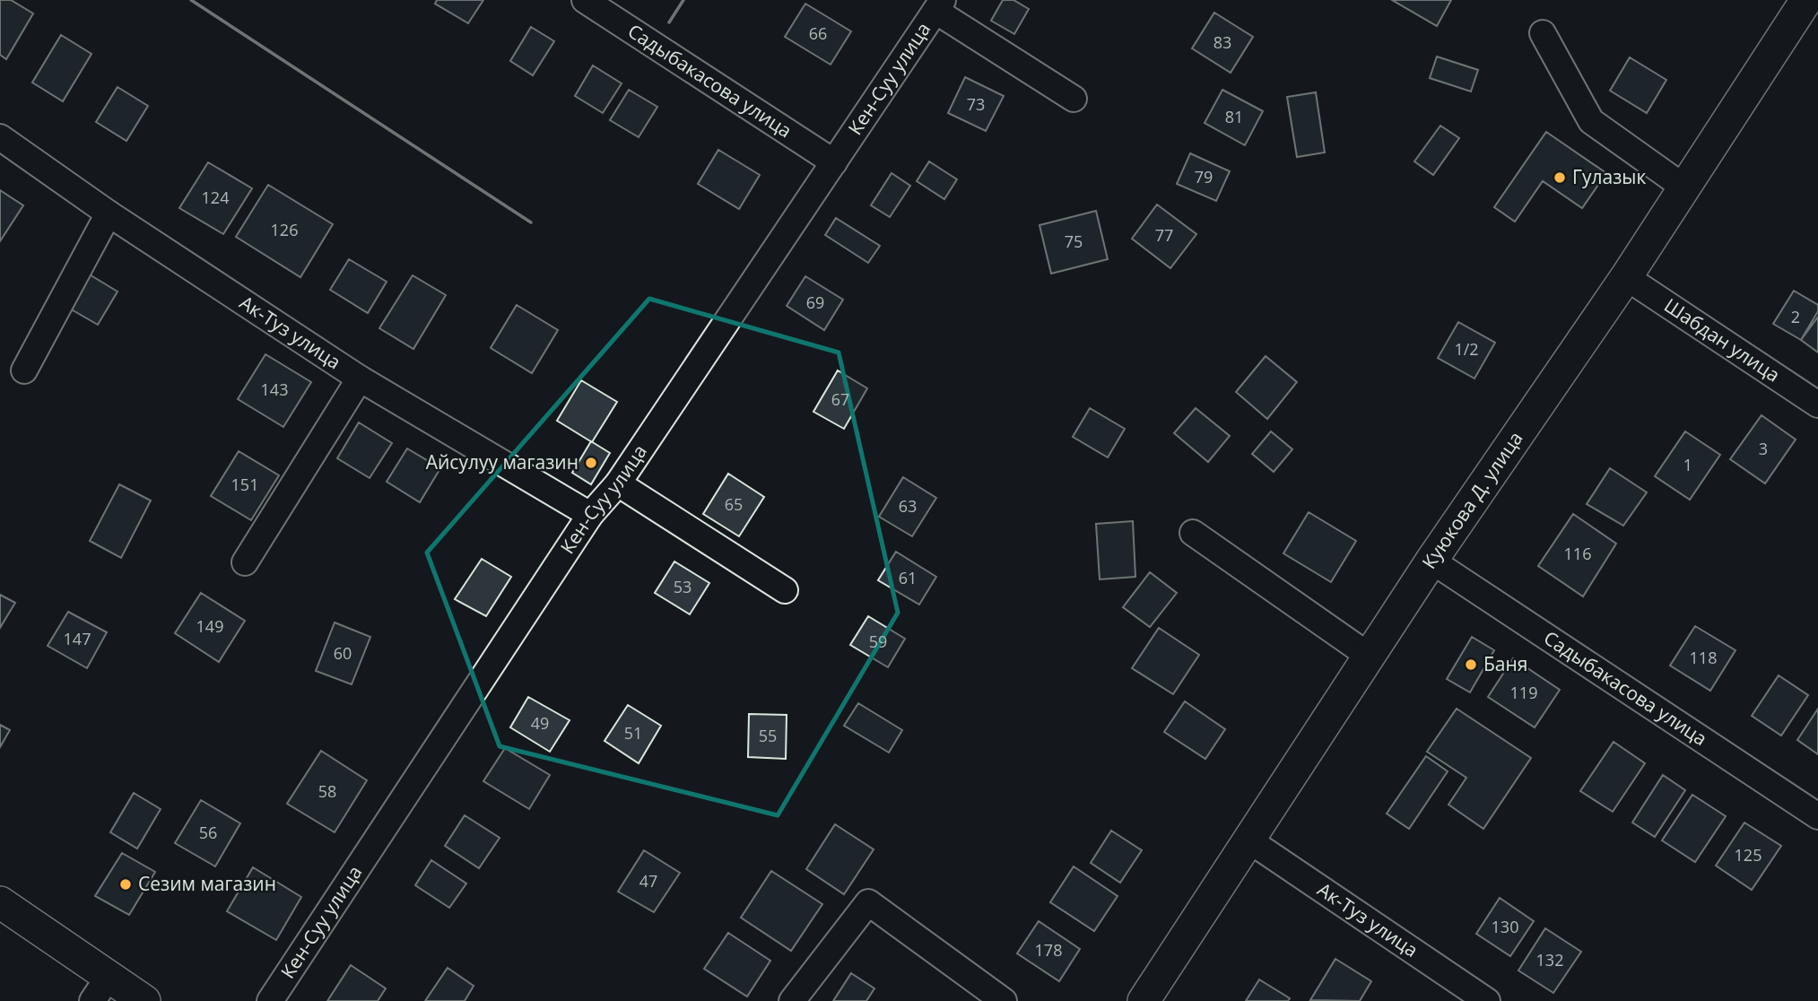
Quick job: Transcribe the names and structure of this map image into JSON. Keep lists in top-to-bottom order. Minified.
{"streets":{"street":["Кен-Суу улица","Садыбакасова улица","Ак-Туз улица","Шабдан улица","Куюкова Д. улица"]},"crossings":[["Кен-Суу улица","Садыбакасова улица"],["Кен-Суу улица","Ак-Туз улица"],["Садыбакасова улица","Куюкова Д. улица"],["Ак-Туз улица","Куюкова Д. улица"],["Шабдан улица","Куюкова Д. улица"]],"places":["Гулазык","Айсулуу магазин","Баня","Сезим магазин"],"house_numbers":["66","83","73","81","79","124","126","77","75","69","2","1/2","143","67","3","1","151","65","63","116","61","53","149","147","59","60","118","119","49","51","55","58","56","125","47","130","178","132"]}
